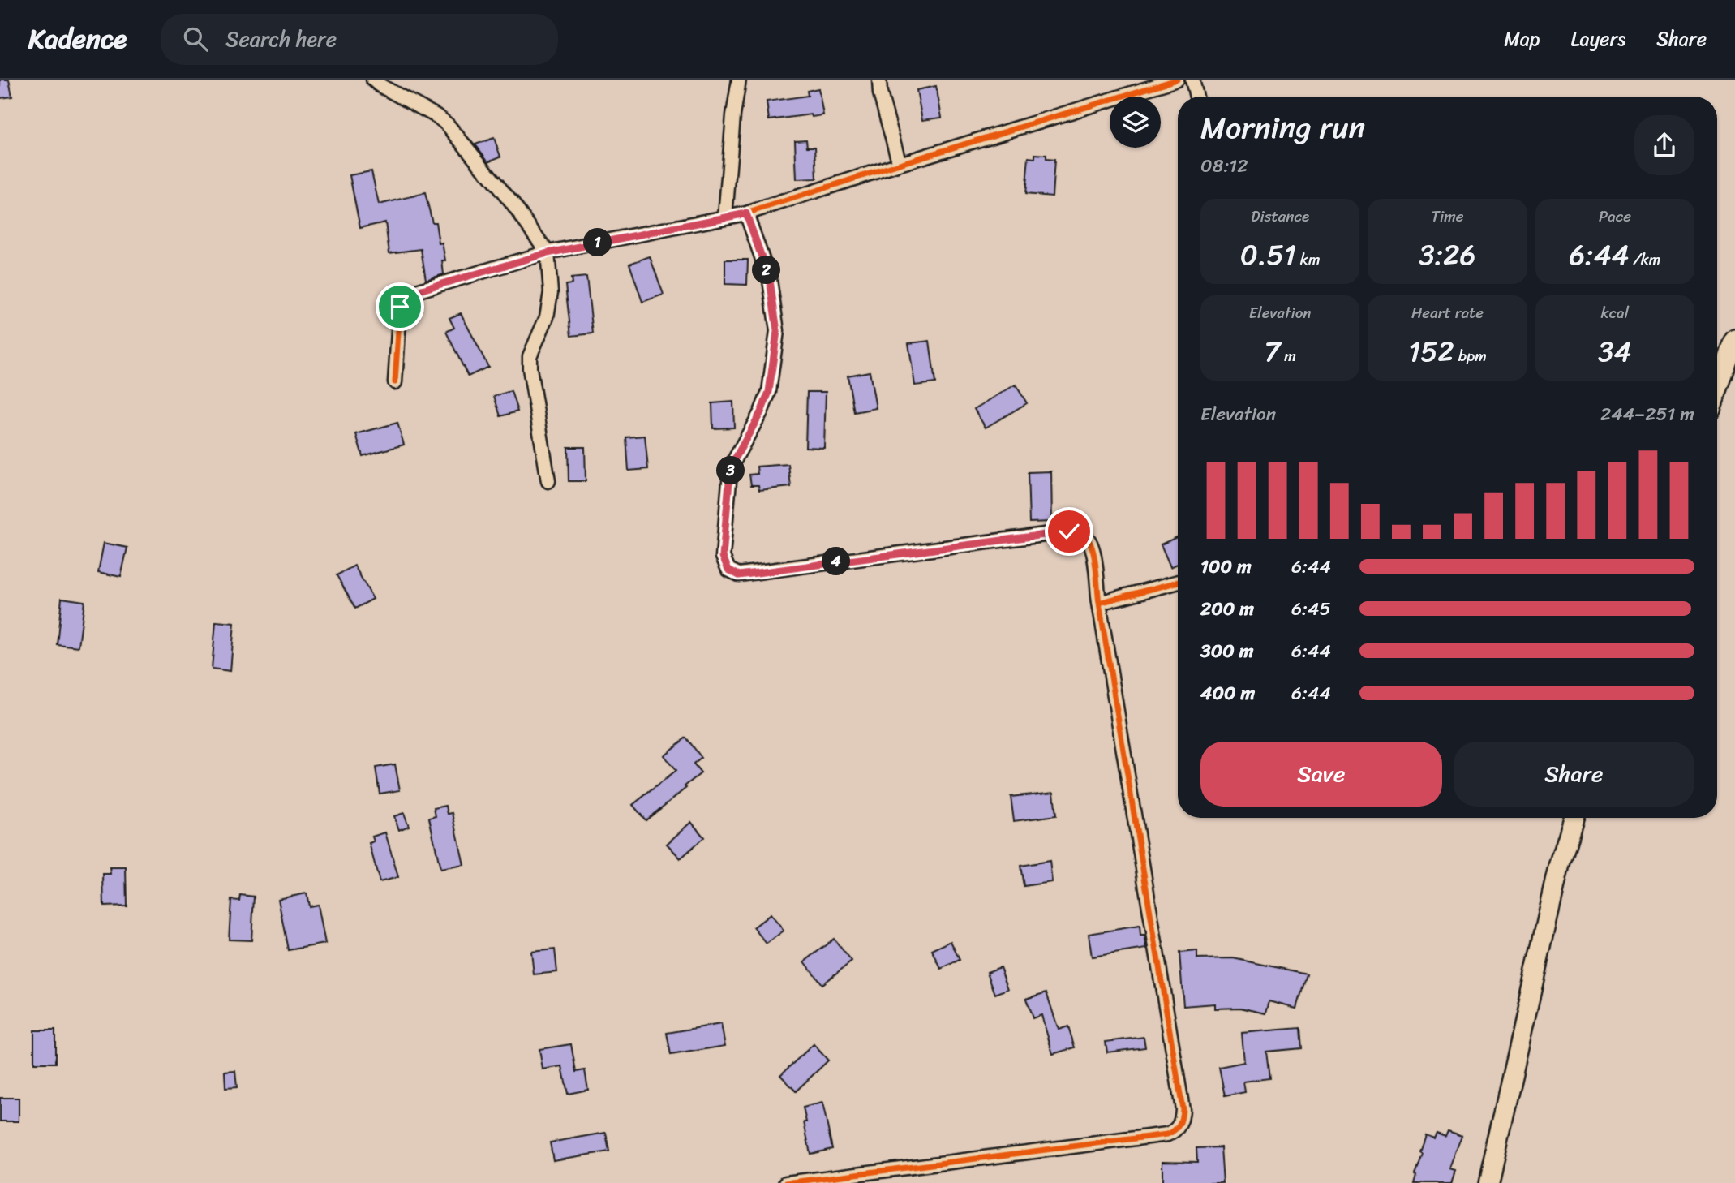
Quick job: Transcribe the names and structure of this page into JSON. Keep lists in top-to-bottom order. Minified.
{"page":{"header":"Kadence","search":"Search here","nav":["Map","Layers","Share"],"heading":["Morning run","08:12"],"stats":[["Distance","0.51 km"],["Time","3:26"],["Pace","6:44 /km"],["Elevation","7 m"],["Heart rate","152 bpm"],["kcal","34"]],"pins":["1","2","3","4"],"chart":["Elevation","244–251 m"],"list":[{"name":"100 m","note":"6:44"},{"name":"200 m","note":"6:45"},{"name":"300 m","note":"6:44"},{"name":"400 m","note":"6:44"}],"buttons":["Save","Share"]}}
